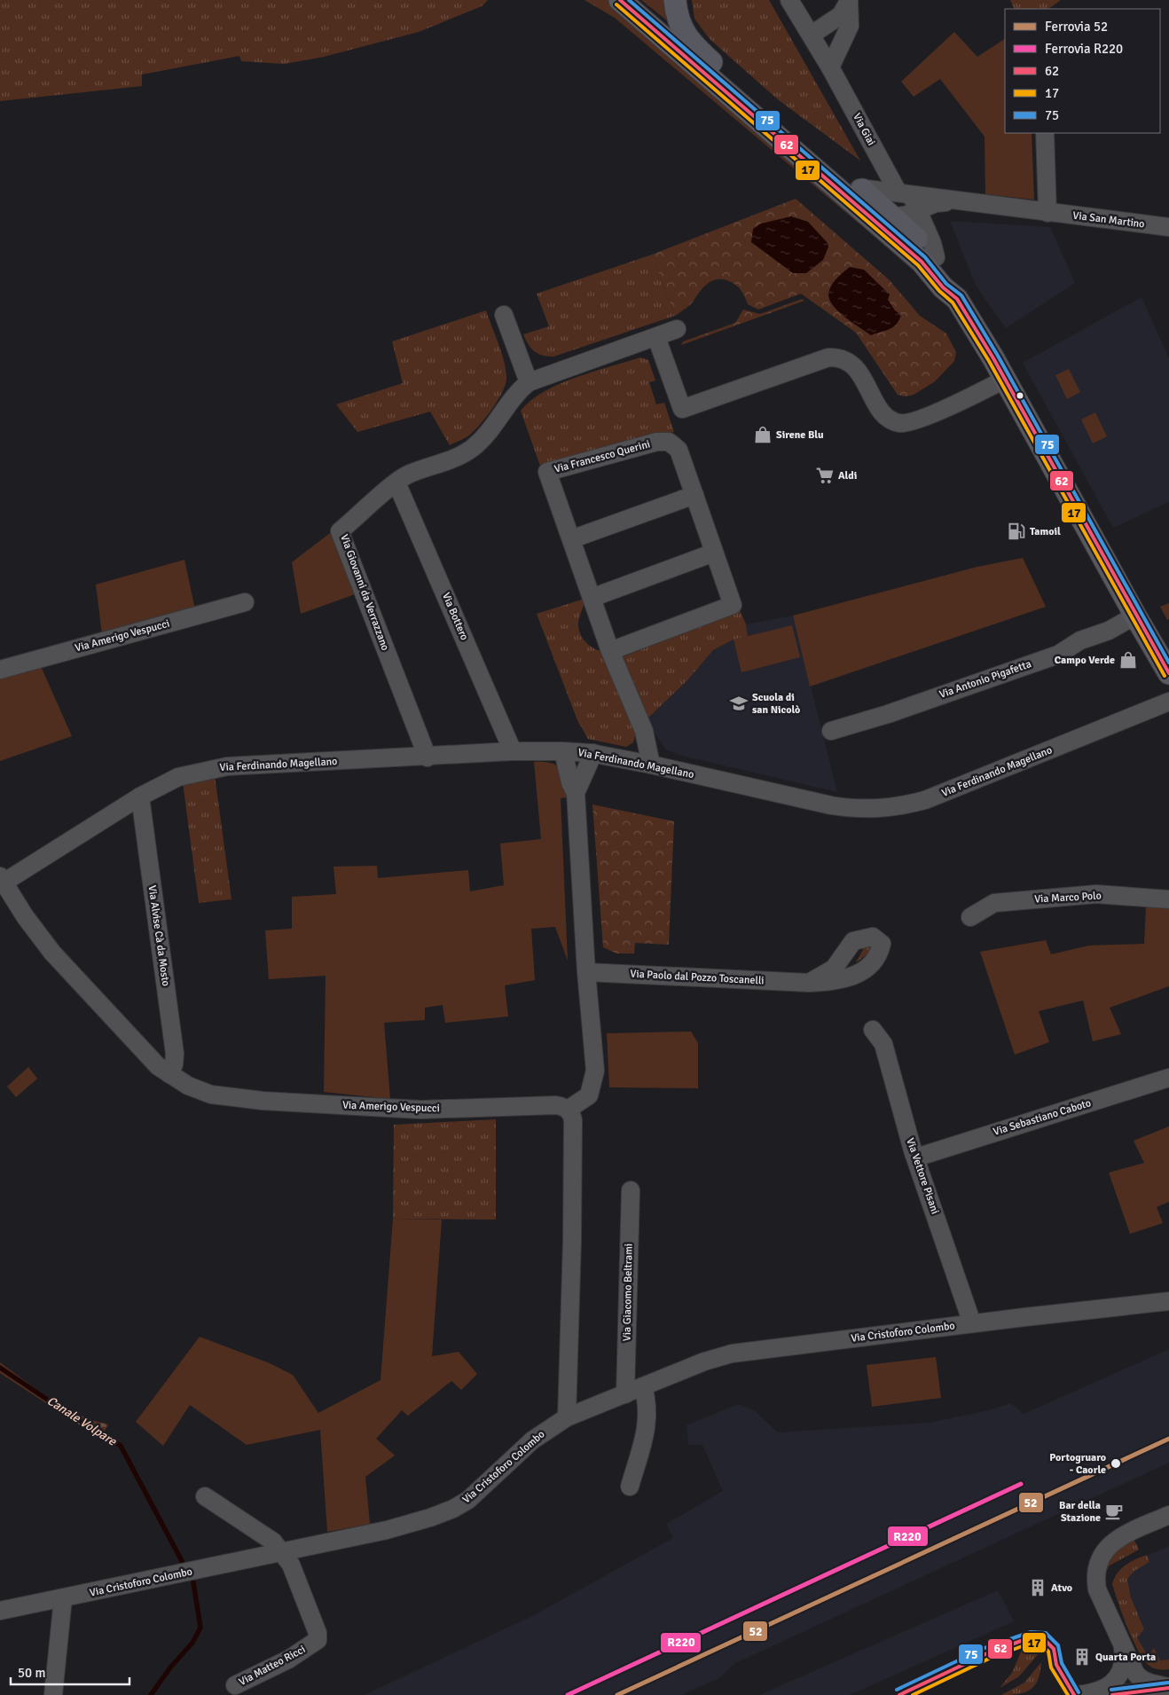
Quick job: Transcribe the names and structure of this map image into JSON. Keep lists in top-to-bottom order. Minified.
{"streets":{"street":["Via Giai","Via San Martino","Via Francesco Querini","Via Giovanni da Verrazzano","Via Bottero","Via Amerigo Vespucci","Via Antonio Pigafetta","Via Ferdinando Magellano","Via Marco Polo","Via Alvise Cà da Mosto","Via Paolo dal Pozzo Toscanelli","Via Sebastiano Caboto","Via Vettore Pisani","Via Giacomo Beltrami","Via Cristoforo Colombo","Via Matteo Ricci"]},"crossings":[["Via Giai","Via San Martino"],["Via Francesco Querini","Via Ferdinando Magellano"],["Via Giovanni da Verrazzano","Via Bottero"],["Via Giovanni da Verrazzano","Via Ferdinando Magellano"],["Via Bottero","Via Ferdinando Magellano"],["Via Amerigo Vespucci","Via Ferdinando Magellano"],["Via Amerigo Vespucci","Via Alvise Cà da Mosto"],["Via Ferdinando Magellano","Via Alvise Cà da Mosto"],["Via Sebastiano Caboto","Via Vettore Pisani"],["Via Vettore Pisani","Via Cristoforo Colombo"],["Via Giacomo Beltrami","Via Cristoforo Colombo"],["Via Cristoforo Colombo","Via Matteo Ricci"]],"water":["Canale Volpare"],"places":{"shop":["Sirene Blu","Campo Verde"],"supermarket":["Aldi"],"fuel station":["Tamoil"],"school or university":["Scuola di san Nicolò"],"other":["Portogruaro - Caorle"],"cafe":["Bar della Stazione"],"building":["Atvo","Quarta Porta"]},"lines":["transit line 62","transit line 75","transit line 17","rail line 52","rail line R220"],"legend":["Ferrovia 52","Ferrovia R220","62","17","75"],"scale_bar":"50 m"}
